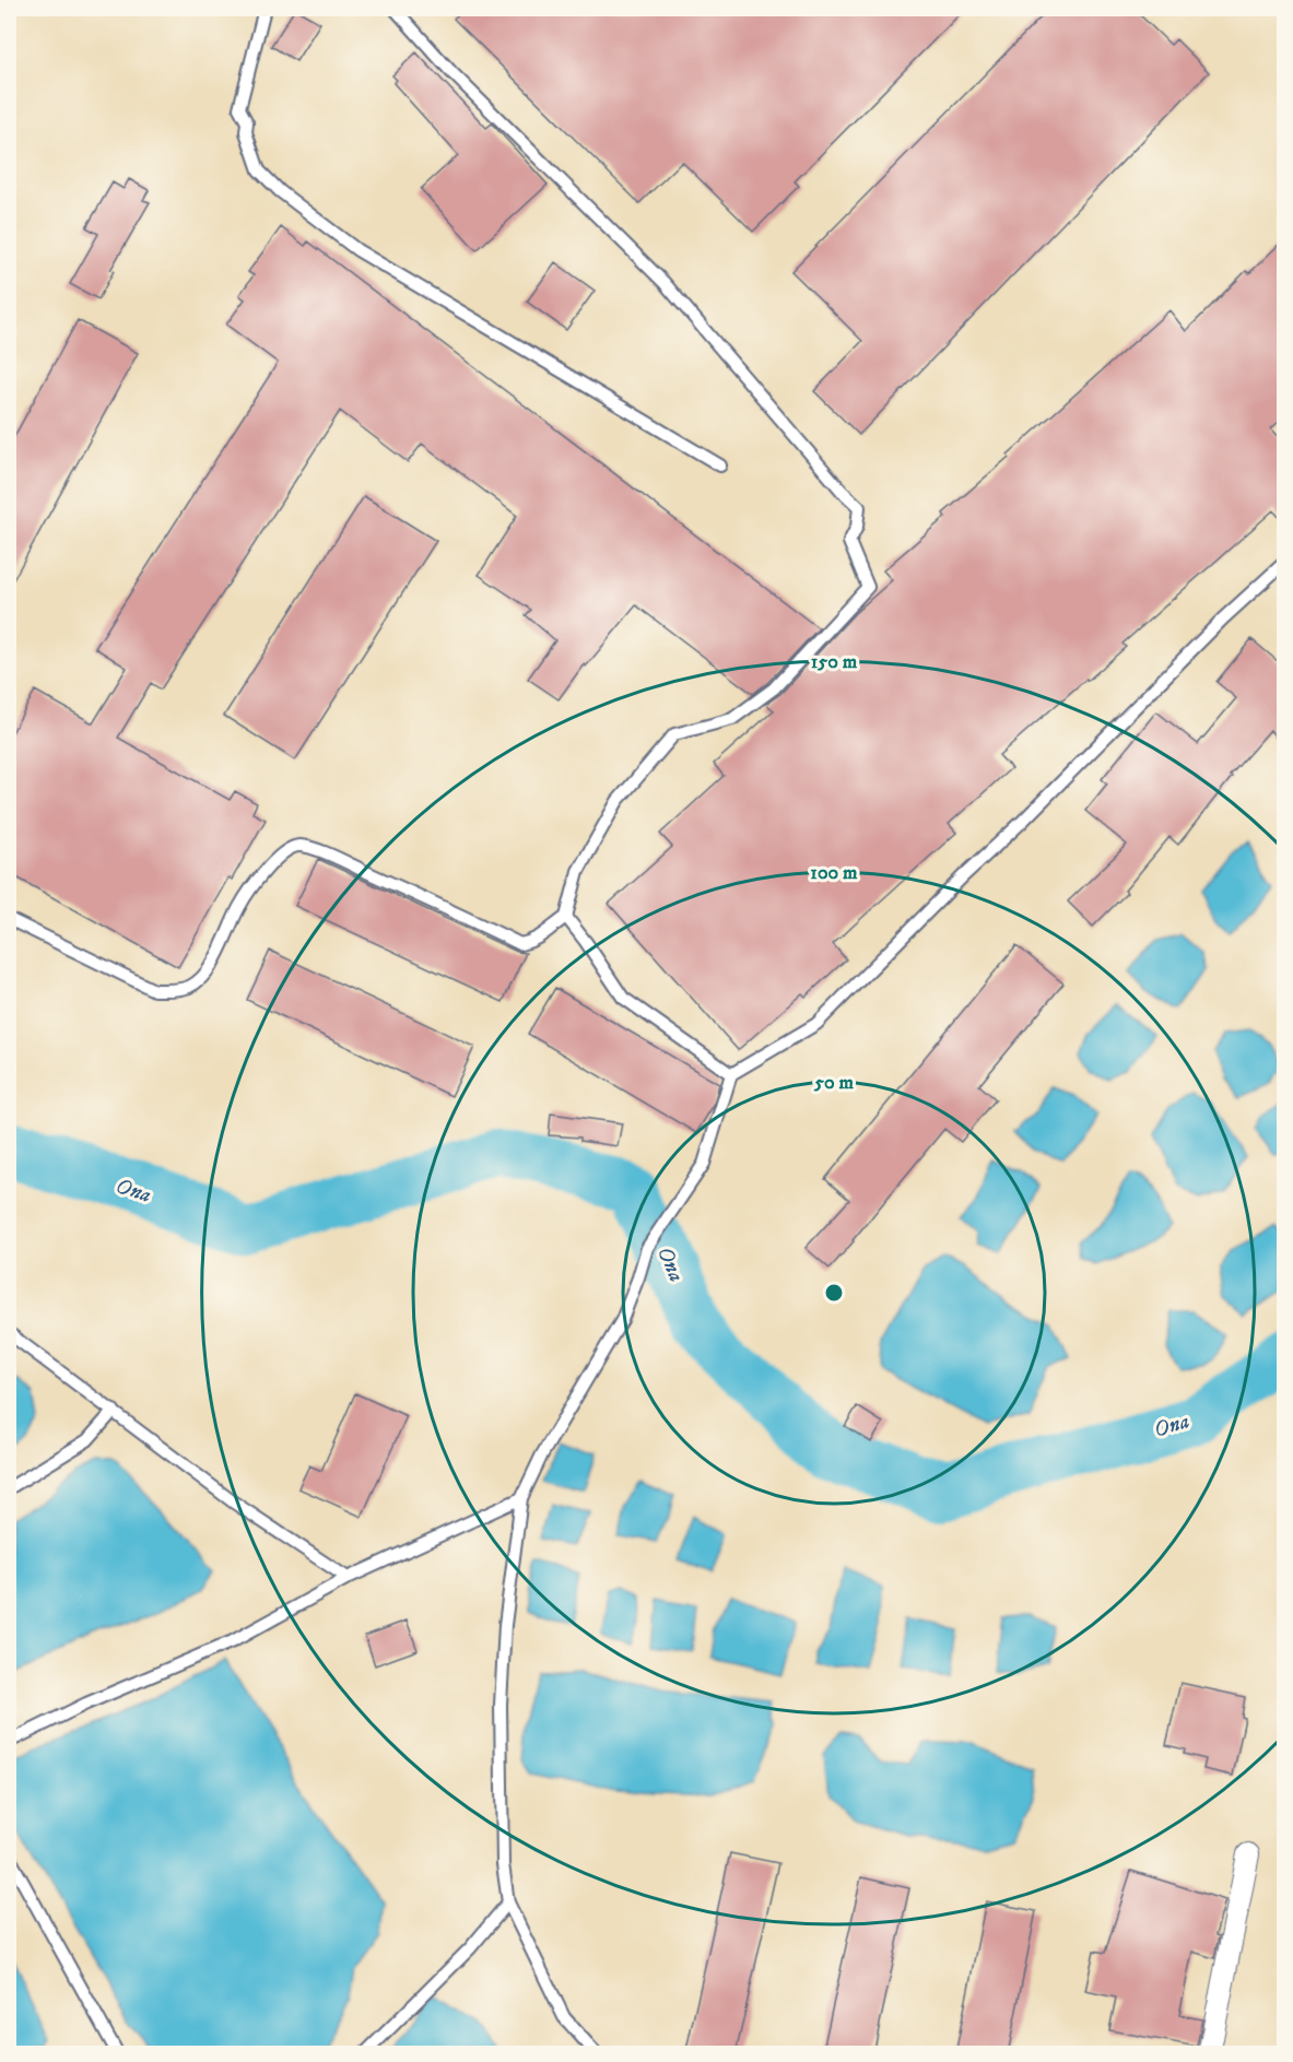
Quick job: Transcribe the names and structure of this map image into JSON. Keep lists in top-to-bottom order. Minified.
{"water":["Ona"],"rings":["150 m","100 m","50 m"]}
